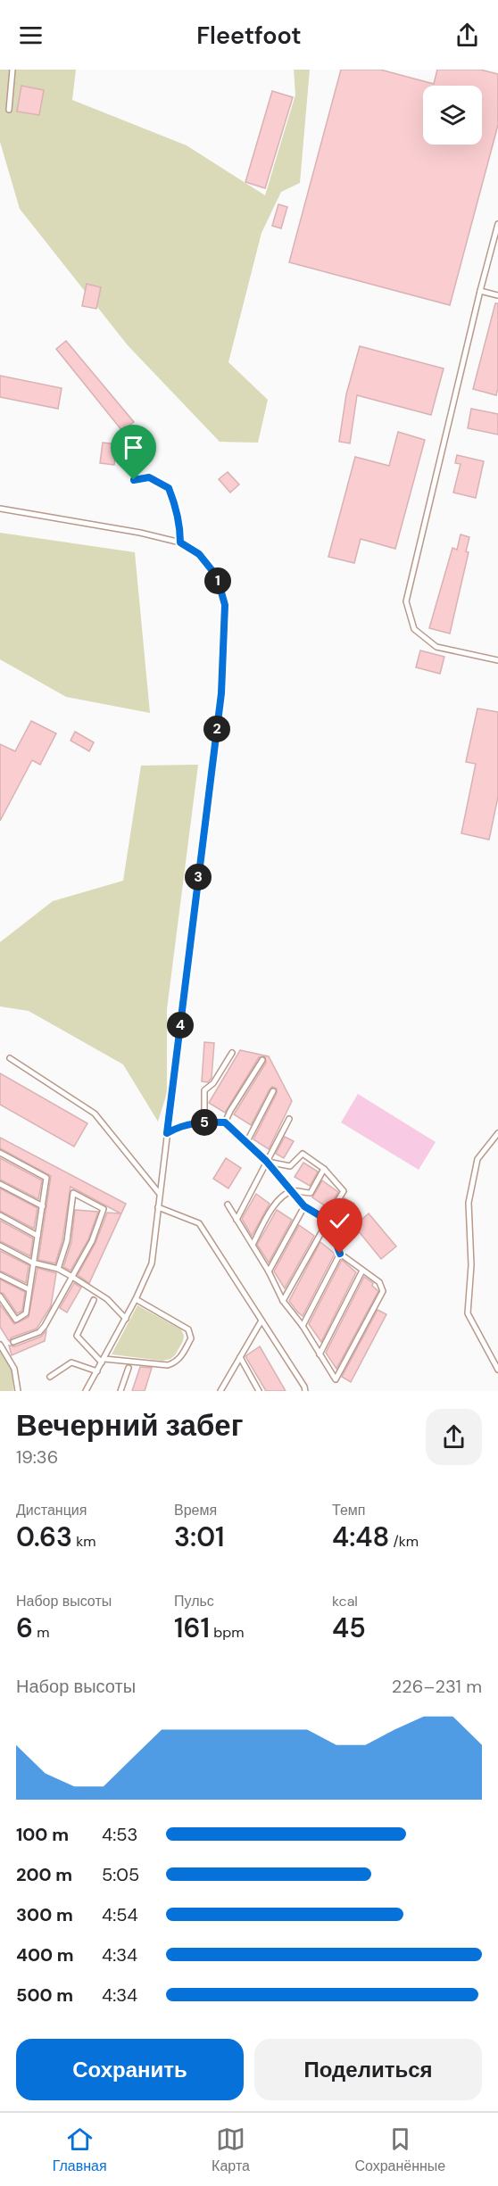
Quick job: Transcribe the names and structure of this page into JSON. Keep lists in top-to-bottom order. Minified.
{"page":{"header":"Fleetfoot","pins":["1","2","3","4","5"],"heading":["Вечерний забег","19:36"],"stats":[["Дистанция","0.63 km"],["Время","3:01"],["Темп","4:48 /km"],["Набор высоты","6 m"],["Пульс","161 bpm"],["kcal","45"]],"chart":["Набор высоты","226–231 m"],"list":[{"name":"100 m","note":"4:53"},{"name":"200 m","note":"5:05"},{"name":"300 m","note":"4:54"},{"name":"400 m","note":"4:34"},{"name":"500 m","note":"4:34"}],"buttons":["Сохранить","Поделиться"],"tabs":["Главная","Карта","Сохранённые"]}}
